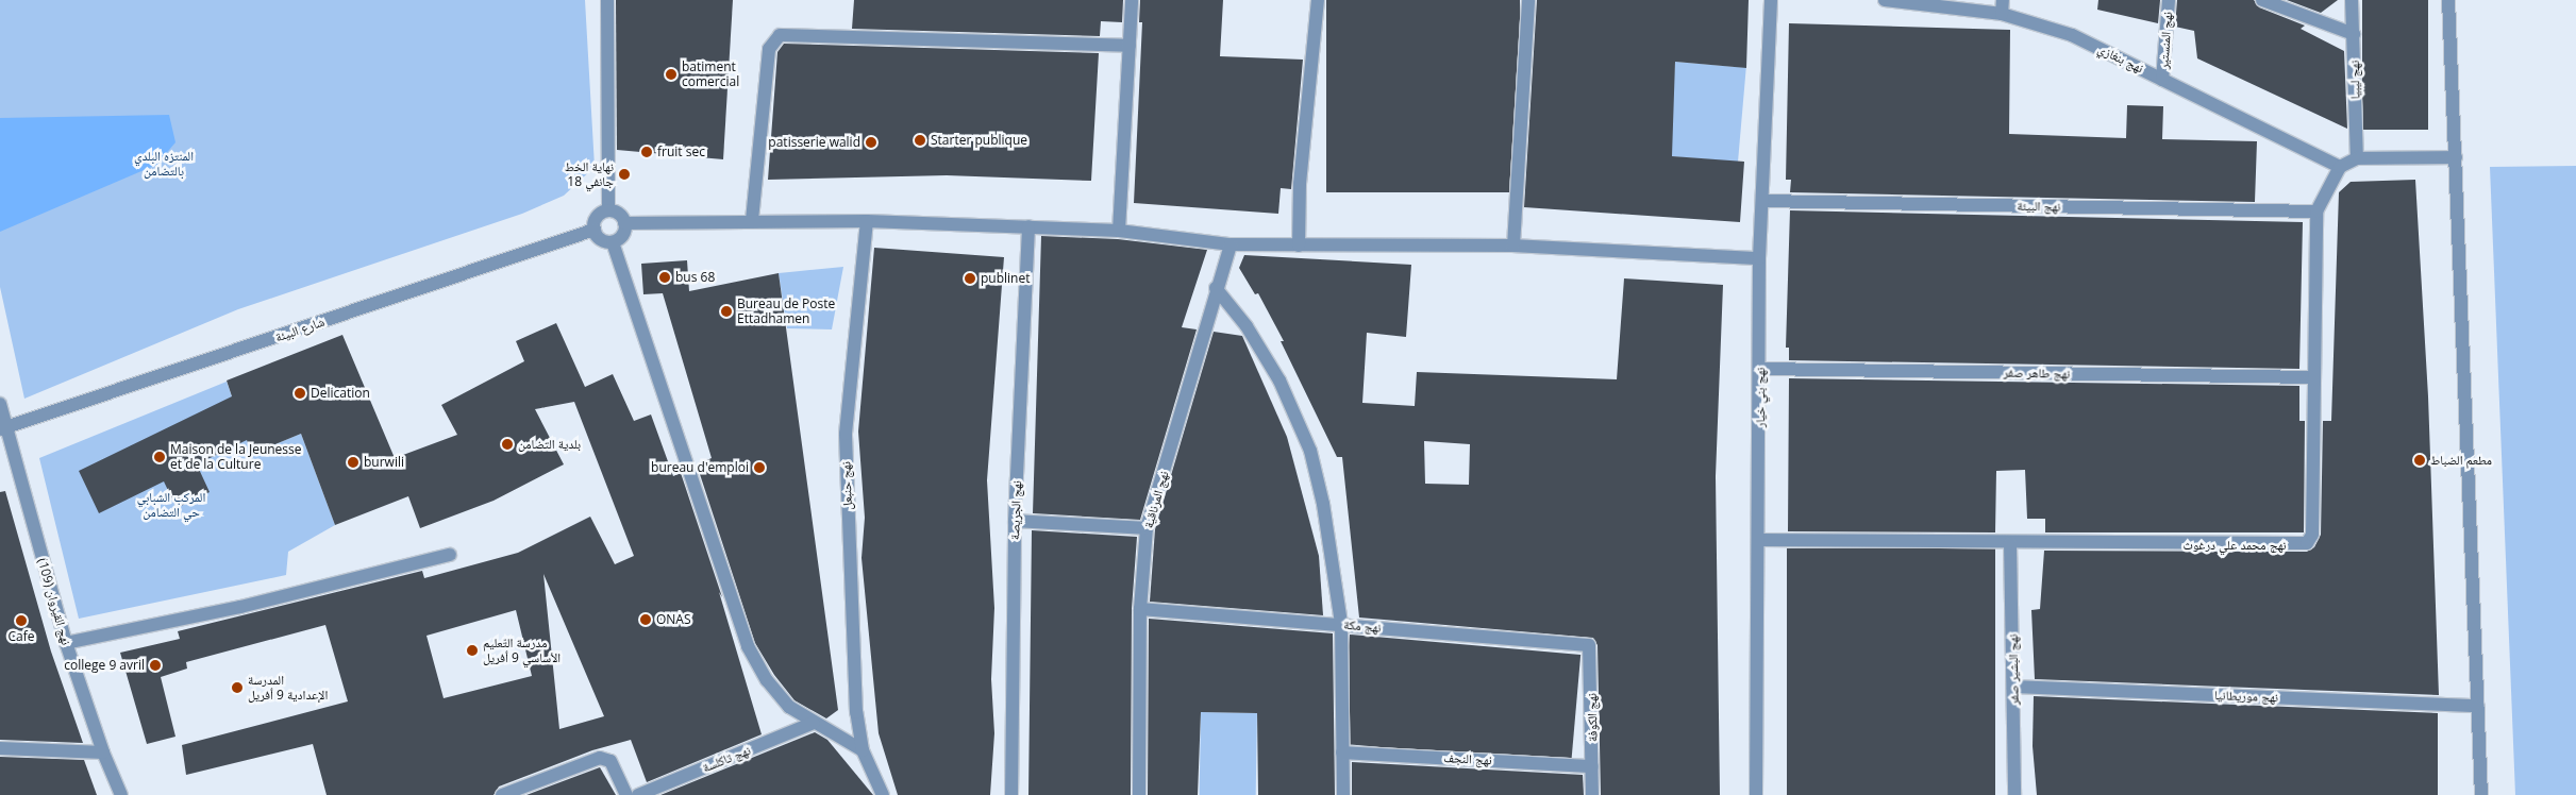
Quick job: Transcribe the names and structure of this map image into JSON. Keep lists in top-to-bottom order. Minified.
{"streets":{"street":["نهج المنستير","نهج بنغازي","نهج ليبيا","نهج البيئة","شارع البيئة","نهج طاهر صفر","نهج بني خيار","نهج حنبعل","نهج المرناقية","نهج الجريصة","نهج محمد علي درغوث","نهج القيروان (109)","نهج مكة","نهج البشير صفر","نهج موريطانيا","نهج الكوفة","نهج تاكلسة","نهج النجف"]},"crossings":[["نهج المنستير","نهج بنغازي"],["نهج بنغازي","نهج محمد علي درغوث"],["نهج البيئة","نهج بني خيار"],["نهج البيئة","نهج محمد علي درغوث"],["شارع البيئة","نهج القيروان (109)"],["نهج طاهر صفر","نهج بني خيار"],["نهج طاهر صفر","نهج محمد علي درغوث"],["نهج بني خيار","نهج محمد علي درغوث"],["نهج المرناقية","نهج مكة"],["نهج محمد علي درغوث","نهج البشير صفر"],["نهج مكة","نهج الكوفة"],["نهج البشير صفر","نهج موريطانيا"],["نهج الكوفة","نهج النجف"]],"parks":["المنتزه البلدي بالتضامن","المركب الشبابي حي التضامن"],"places":["batiment comercial","Starter publique","patisserie walid","fruit sec","نهاية الخط 18 جانفي","bus 68","publinet","Bureau de Poste Ettadhamen","Delication","بلدية التضامن","Maison de la Jeunesse et de la Culture","مطعم الضباط","burwili","bureau d'emploi","ONAS","Cafe","مدرسة التّعليم الأساسي 9 أفريل","college 9 avril","المدرسة الإعدادية 9 أفريل"]}
